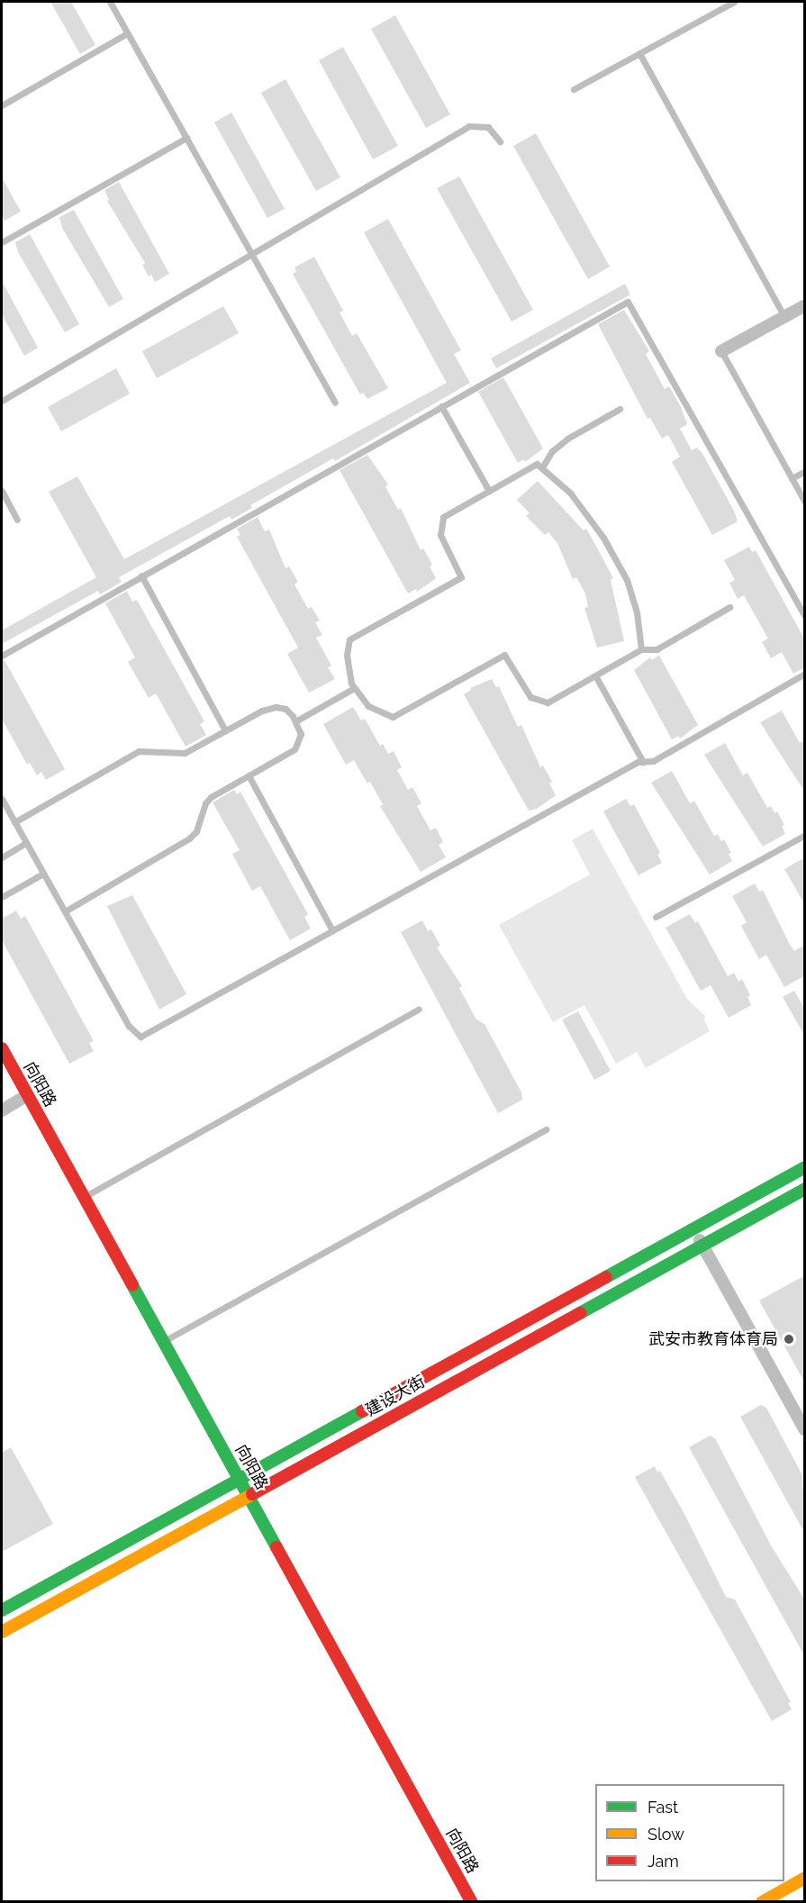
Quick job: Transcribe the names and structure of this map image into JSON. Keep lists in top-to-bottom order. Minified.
{"streets":{"main road":["向阳路","建设大街"]},"crossings":[["向阳路","建设大街"]],"places":["武安市教育体育局"],"legend":["Fast","Slow","Jam"]}
